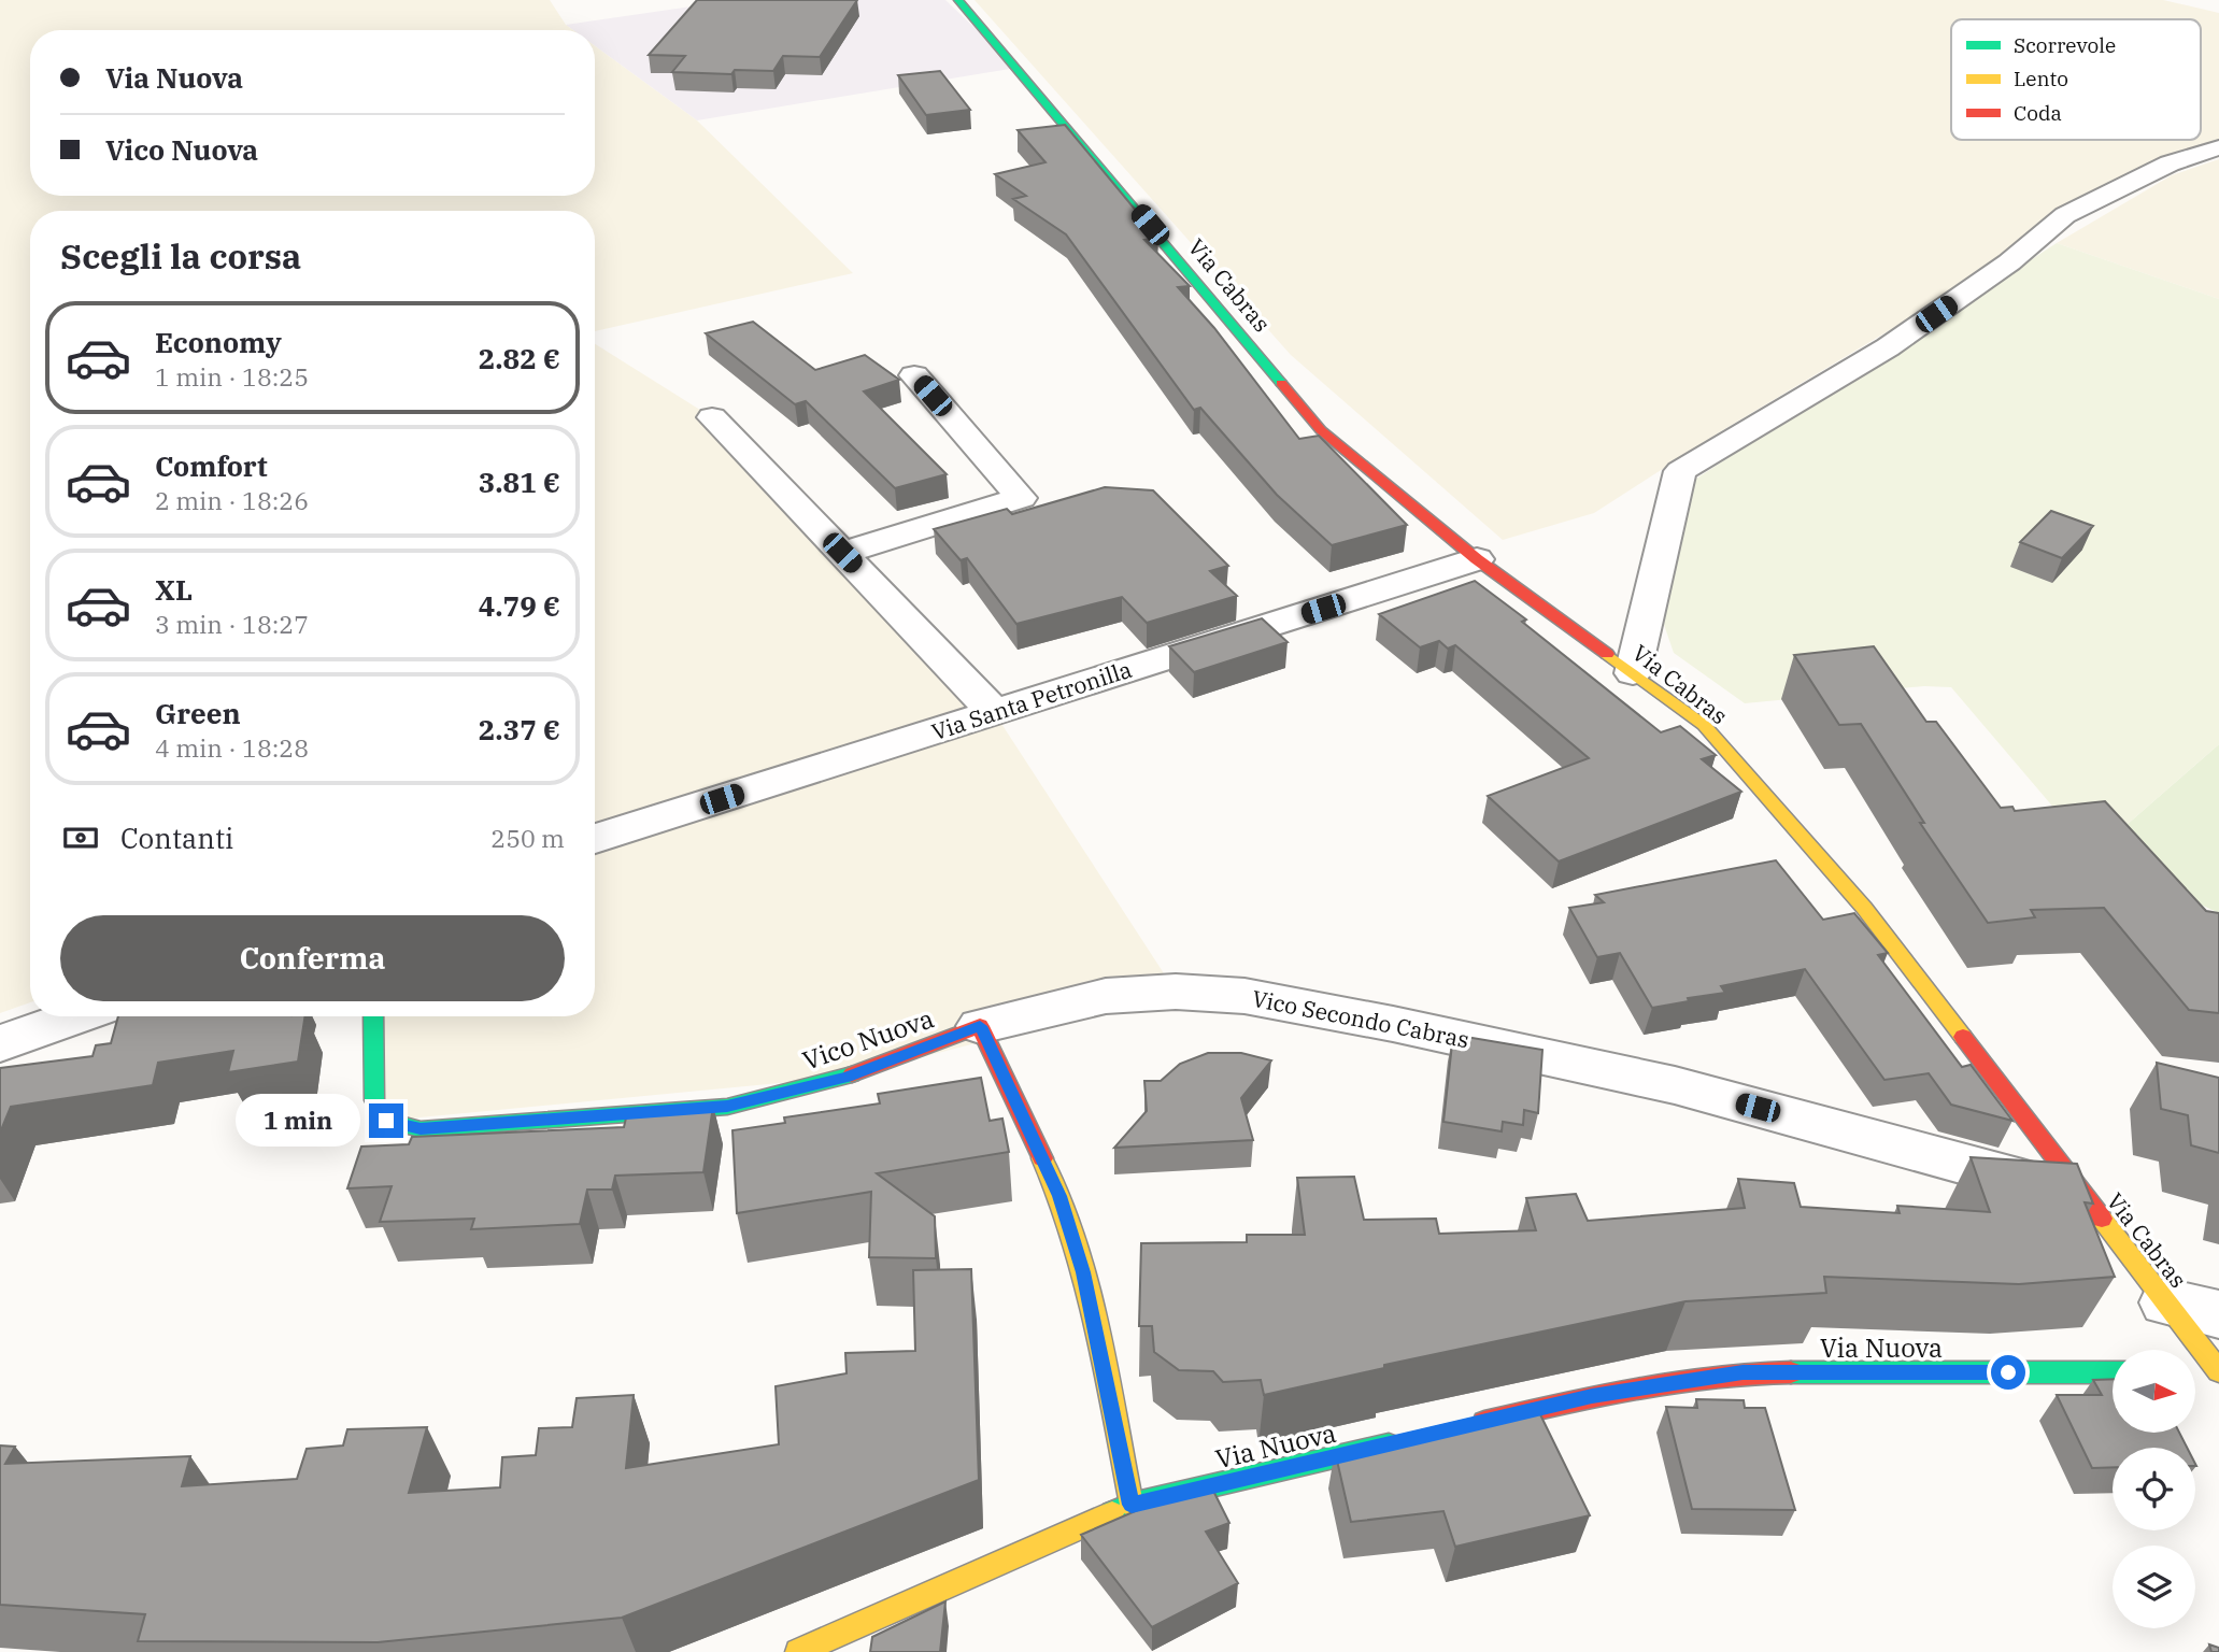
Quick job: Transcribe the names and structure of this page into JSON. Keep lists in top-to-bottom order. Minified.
{"streets":{"street":["Via Cabras","Via Santa Petronilla","Vico Secondo Cabras","Vico Nuova","Via Nuova"]},"crossings":[["Via Cabras","Via Santa Petronilla"],["Via Cabras","Vico Secondo Cabras"],["Vico Secondo Cabras","Vico Nuova"]],"legend":["Scorrevole","Lento","Coda"],"north":"right","page":{"banner":["Via Nuova","Vico Nuova"],"heading":"Scegli la corsa","list":[{"name":"Economy","note":"1 min · 18:25","value":"2.82 €"},{"name":"Comfort","note":"2 min · 18:26","value":"3.81 €"},{"name":"XL","note":"3 min · 18:27","value":"4.79 €"},{"name":"Green","note":"4 min · 18:28","value":"2.37 €"}],"pay":["Contanti","250 m"],"buttons":"Conferma","bubble":"1 min"}}
